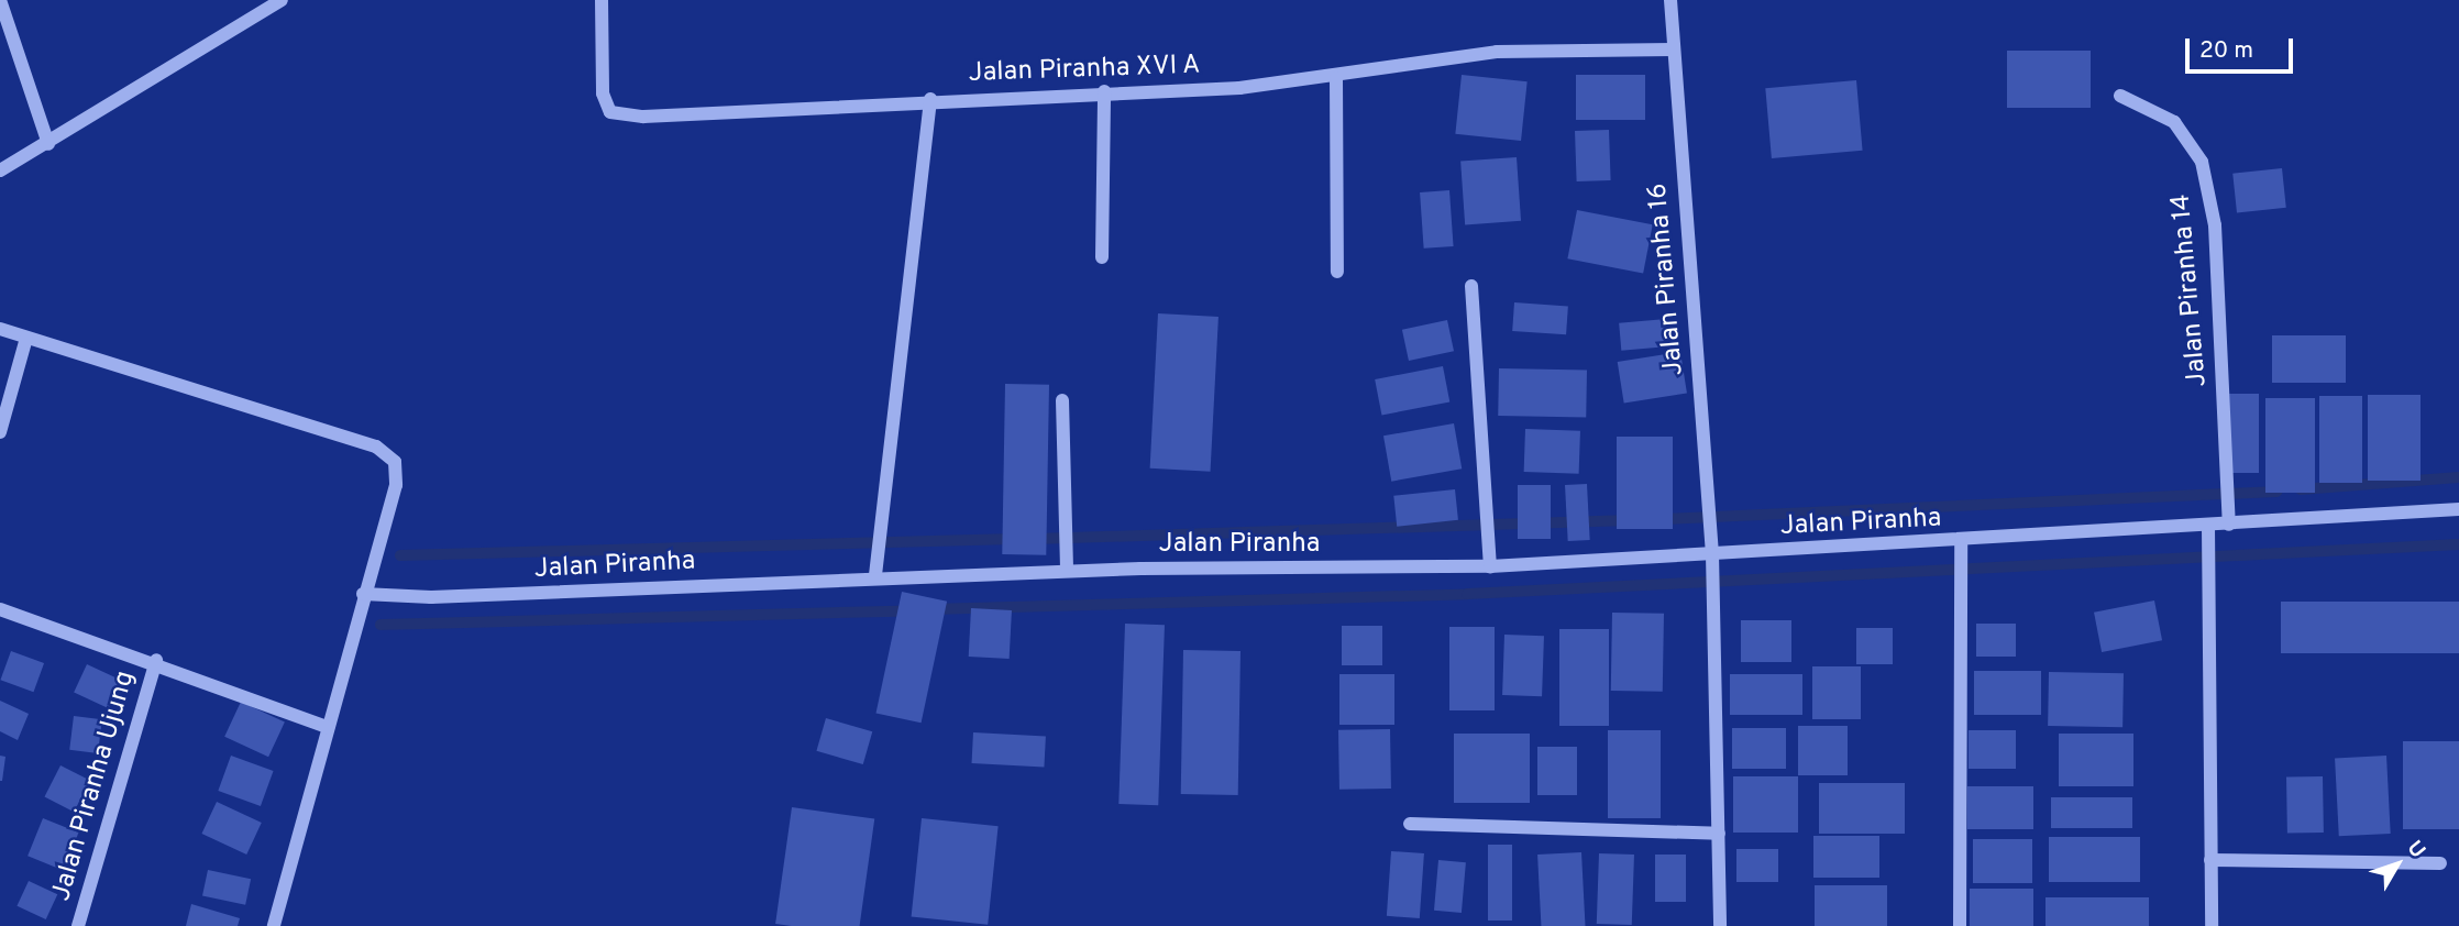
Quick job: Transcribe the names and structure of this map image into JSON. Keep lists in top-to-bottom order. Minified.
{"streets":{"street":["Jalan Piranha XVI A","Jalan Piranha 16","Jalan Piranha 14","Jalan Piranha","Jalan Piranha Ujung"]},"crossings":[["Jalan Piranha XVI A","Jalan Piranha 16"],["Jalan Piranha 16","Jalan Piranha"],["Jalan Piranha 14","Jalan Piranha"]],"scale_bar":"20 m","north":"top right"}
